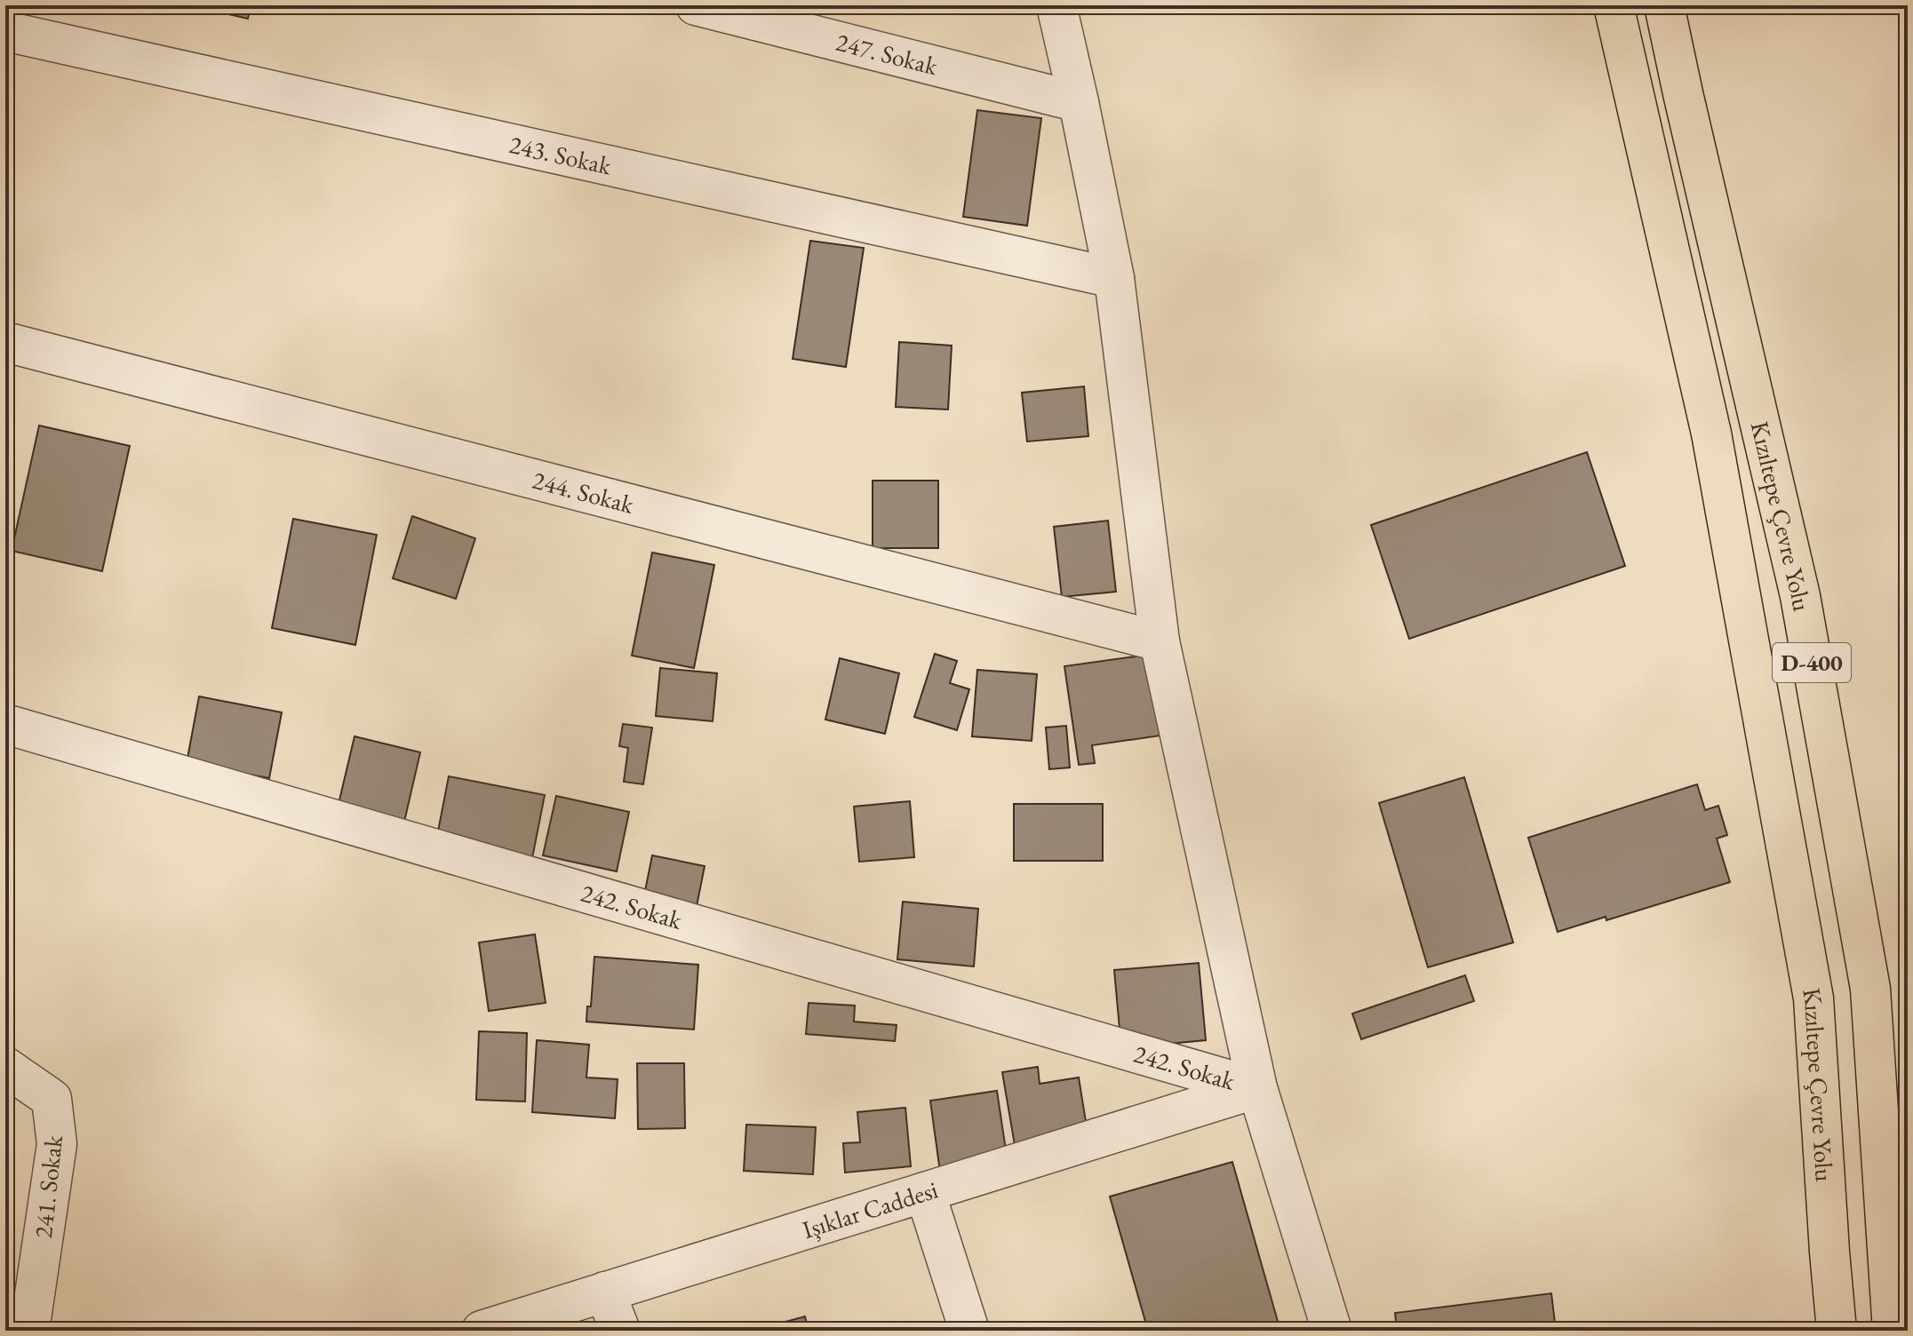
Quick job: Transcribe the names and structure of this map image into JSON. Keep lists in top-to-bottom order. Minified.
{"streets":{"highway":["Kızıltepe Çevre Yolu","D-400"],"street":["247. Sokak","243. Sokak","244. Sokak","242. Sokak","241. Sokak","Işıklar Caddesi"]},"crossings":[["242. Sokak","Işıklar Caddesi"]]}
